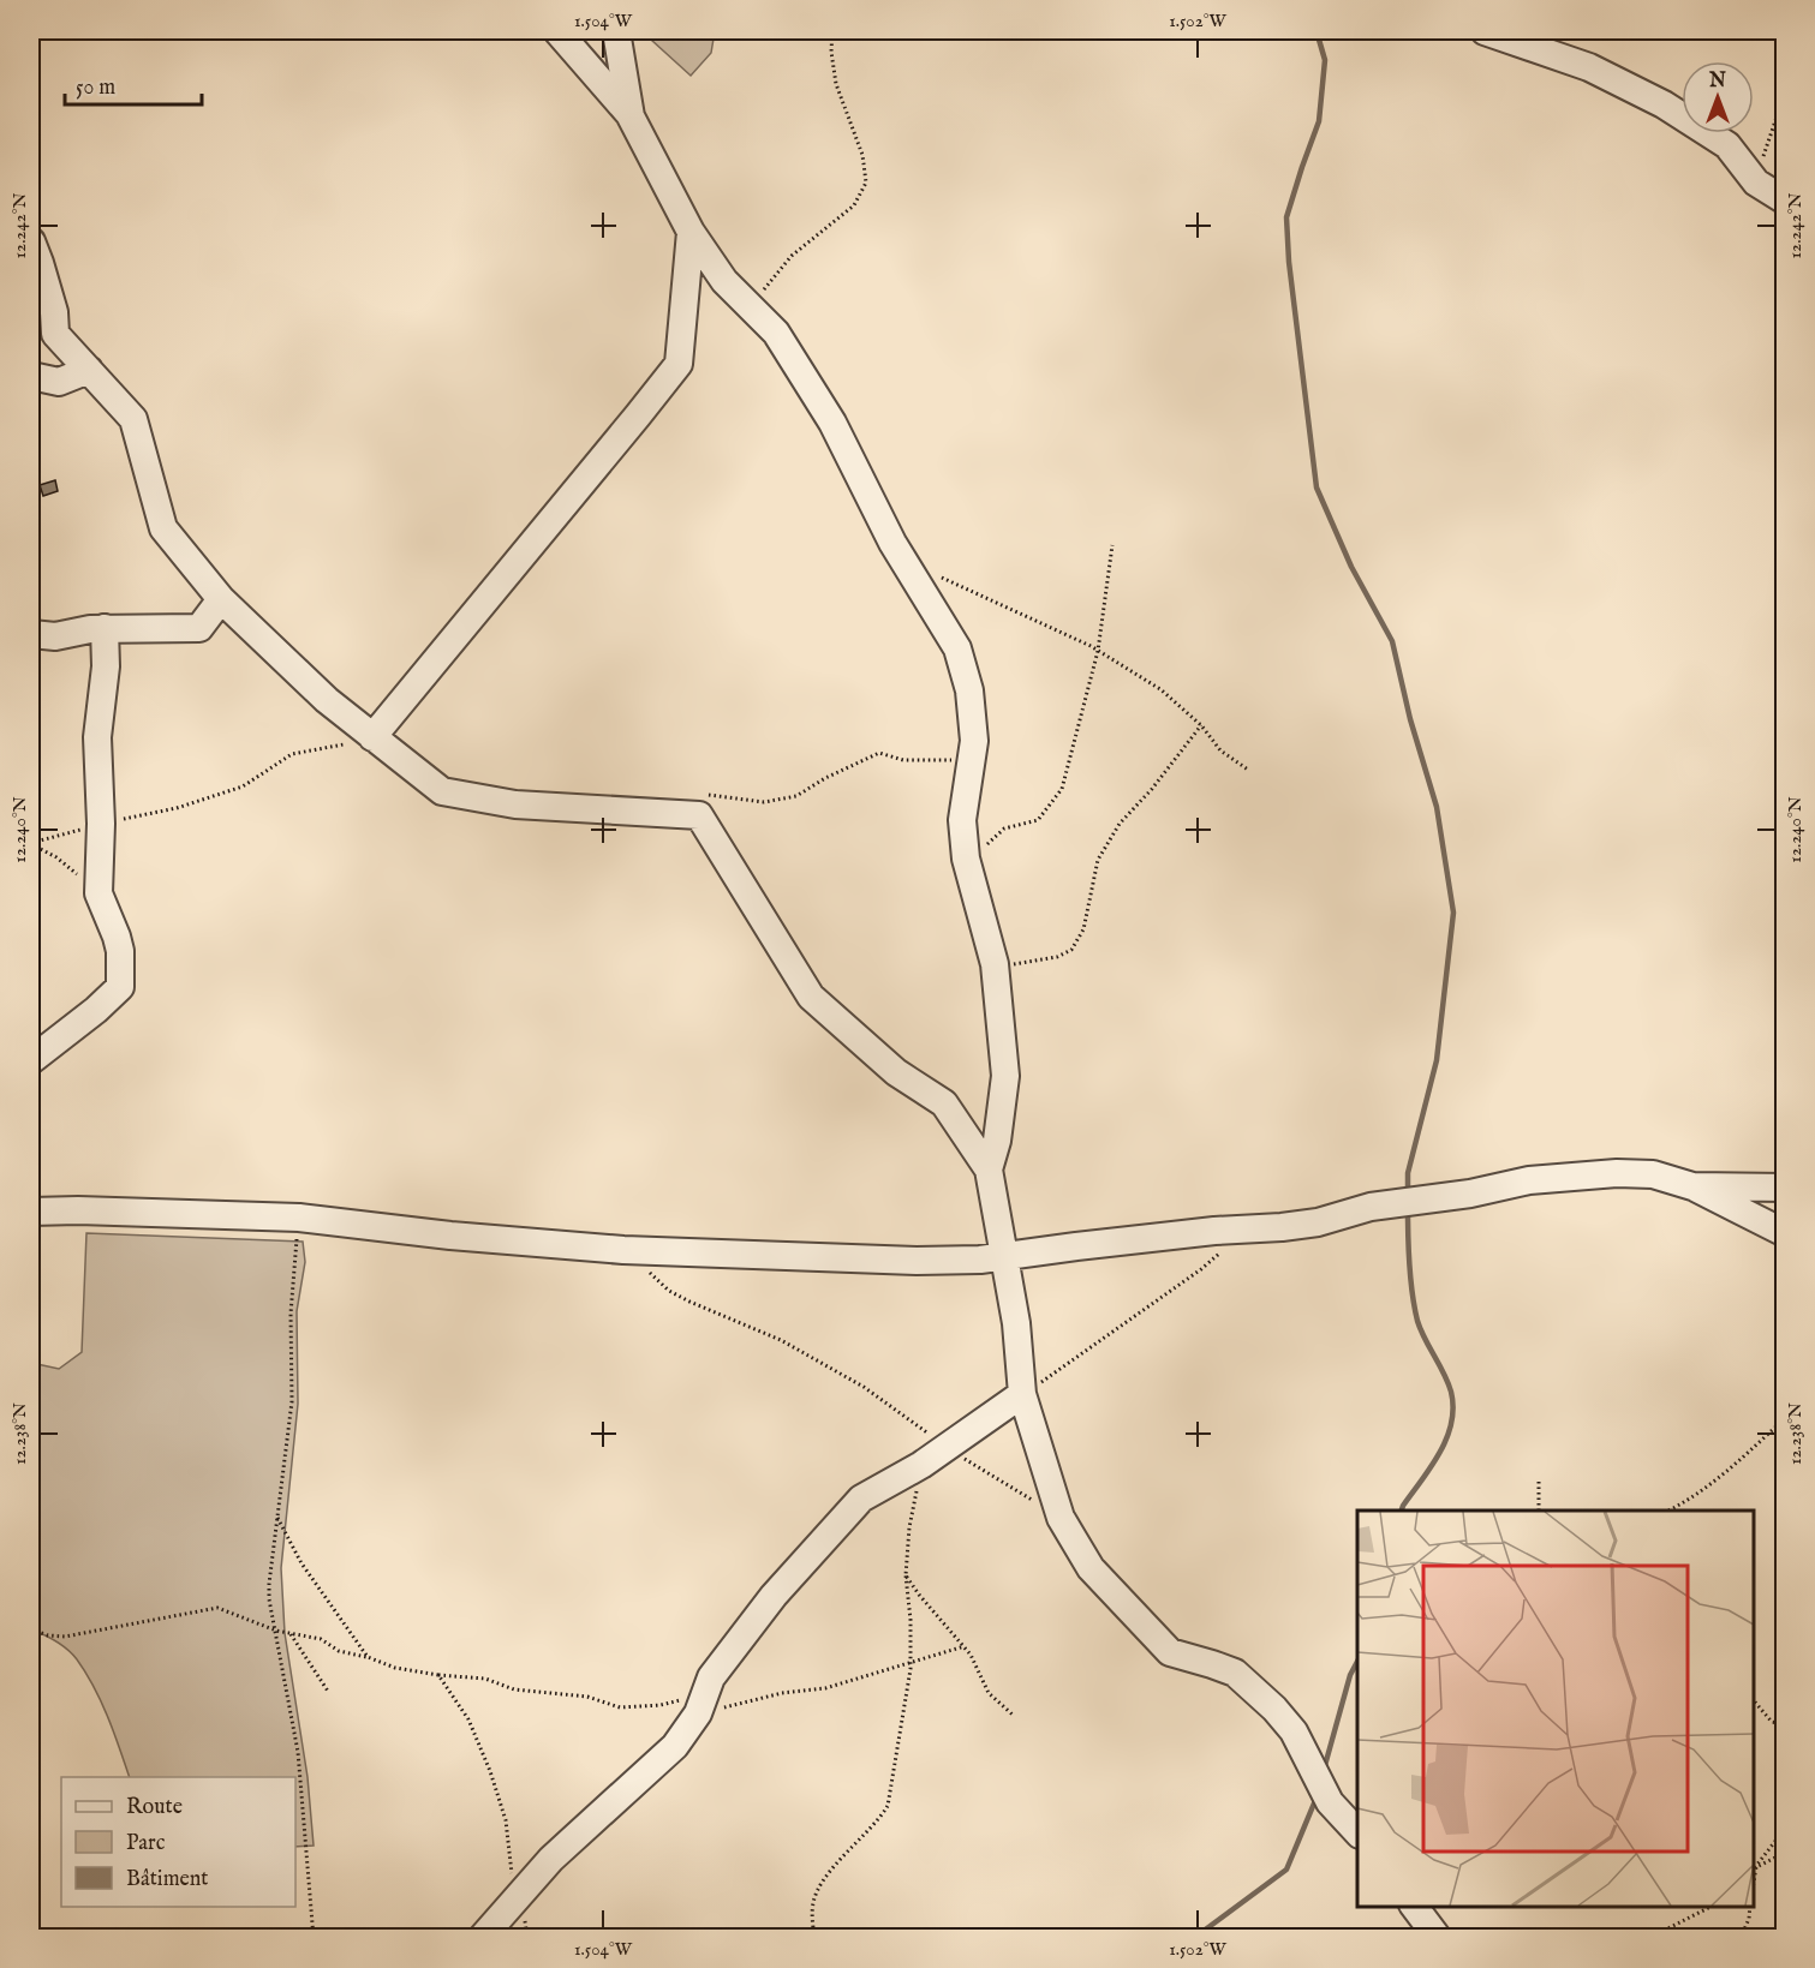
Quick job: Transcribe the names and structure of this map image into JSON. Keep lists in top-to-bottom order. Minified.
{"legend":["Route","Parc","Bâtiment"],"scale_bar":"50 m","north":"top","coordinates":["1.504°W","1.502°W","12.242°N","12.240°N","12.238°N"]}
